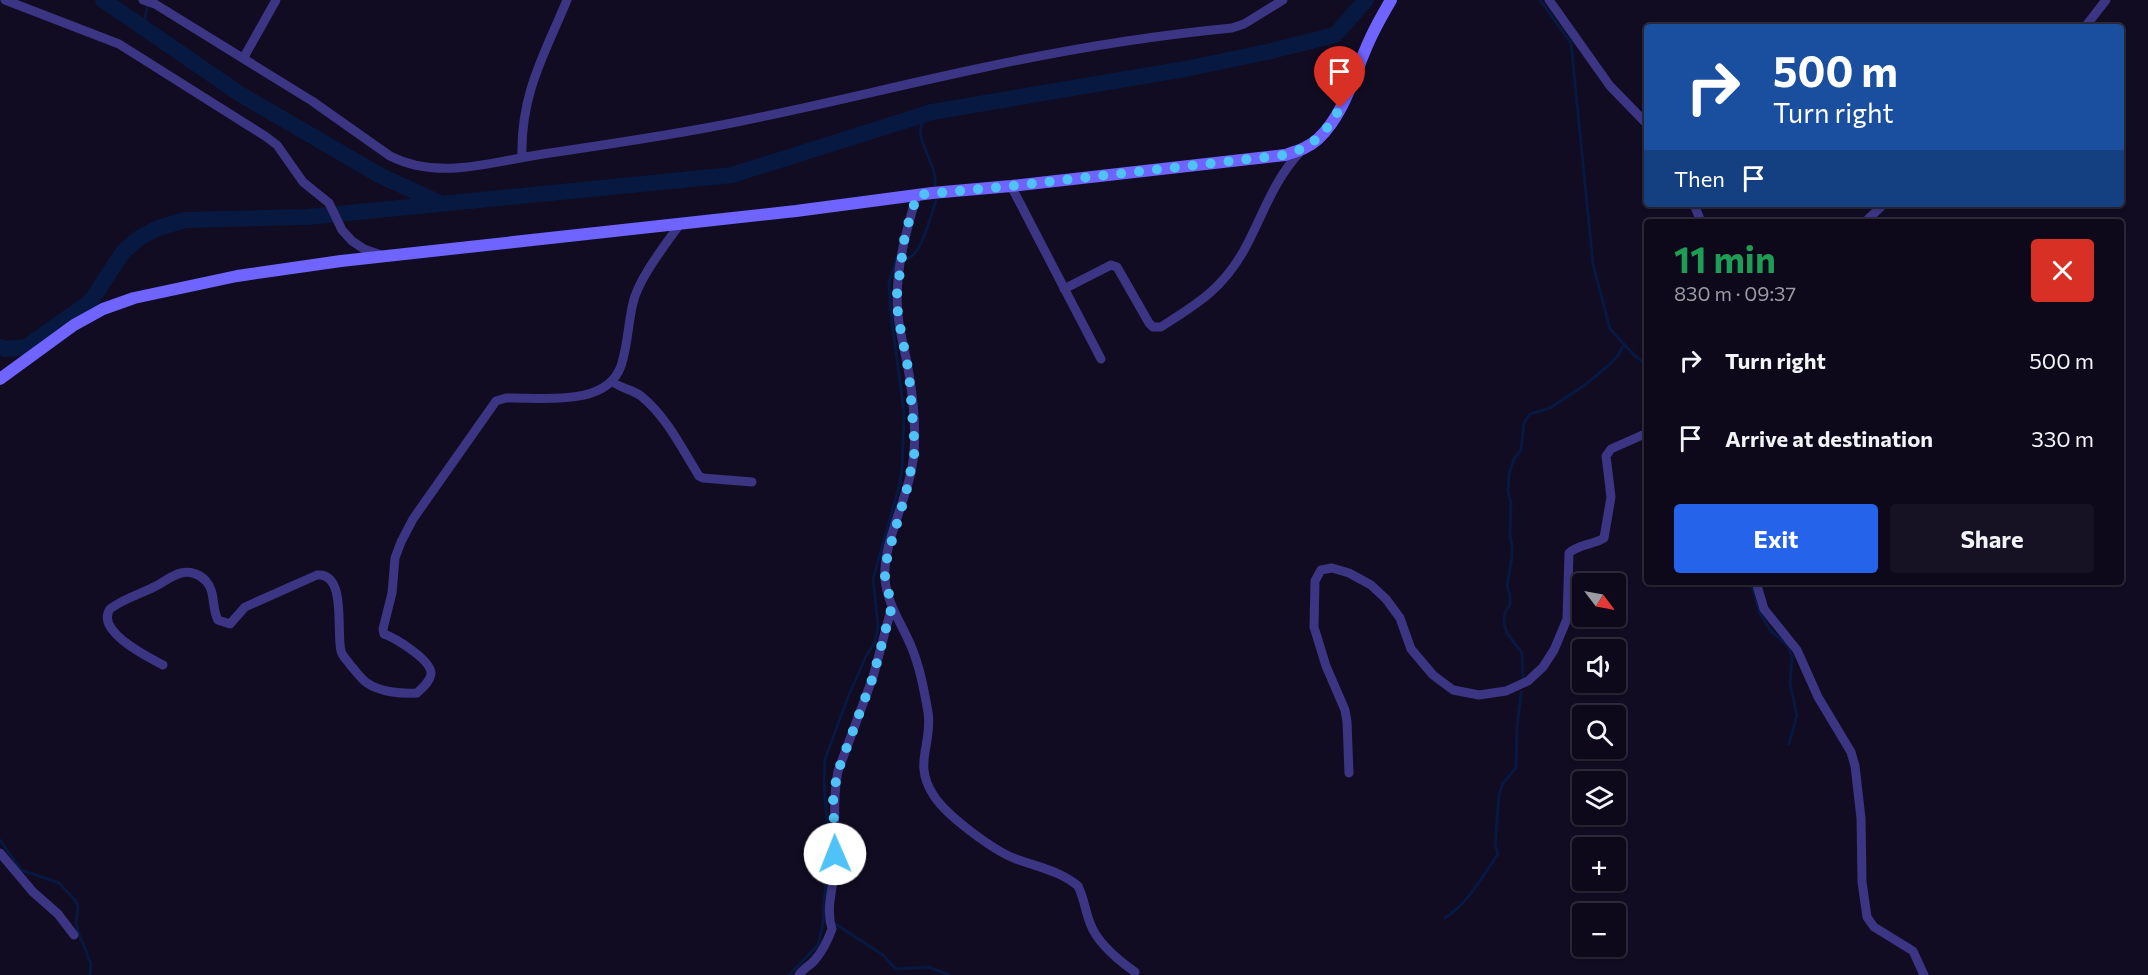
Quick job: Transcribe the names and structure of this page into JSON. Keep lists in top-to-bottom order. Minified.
{"north":"bottom right","page":{"turn":["500 m","Turn right"],"then":"Then","heading":["11 min","830 m · 09:37"],"list":[{"name":"Turn right","value":"500 m"},{"name":"Arrive at destination","value":"330 m"}],"buttons":["Exit","Share"],"map_buttons":["+","−"]}}
